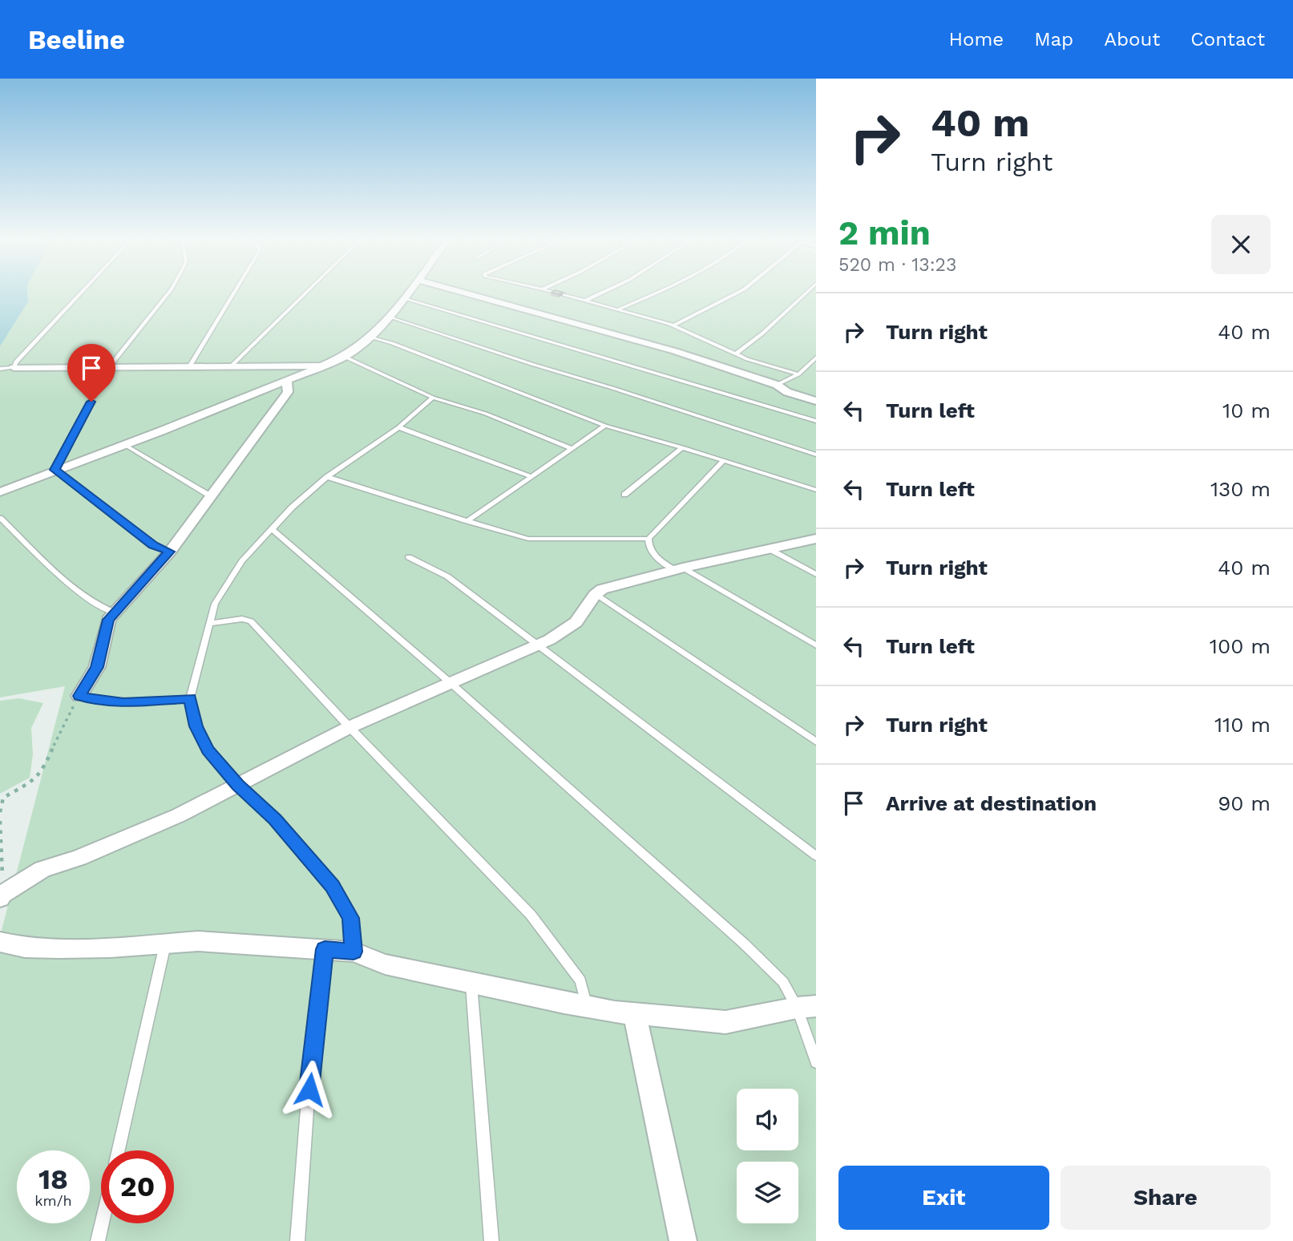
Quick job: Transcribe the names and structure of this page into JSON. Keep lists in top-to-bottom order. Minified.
{"page":{"header":"Beeline","nav":["Home","Map","About","Contact"],"turn":["40 m","Turn right"],"heading":["2 min","520 m · 13:23"],"list":[{"name":"Turn right","value":"40 m"},{"name":"Turn left","value":"10 m"},{"name":"Turn left","value":"130 m"},{"name":"Turn right","value":"40 m"},{"name":"Turn left","value":"100 m"},{"name":"Turn right","value":"110 m"},{"name":"Arrive at destination","value":"90 m"}],"speed":"18 km/h","limit":"20","buttons":["Exit","Share"]}}
